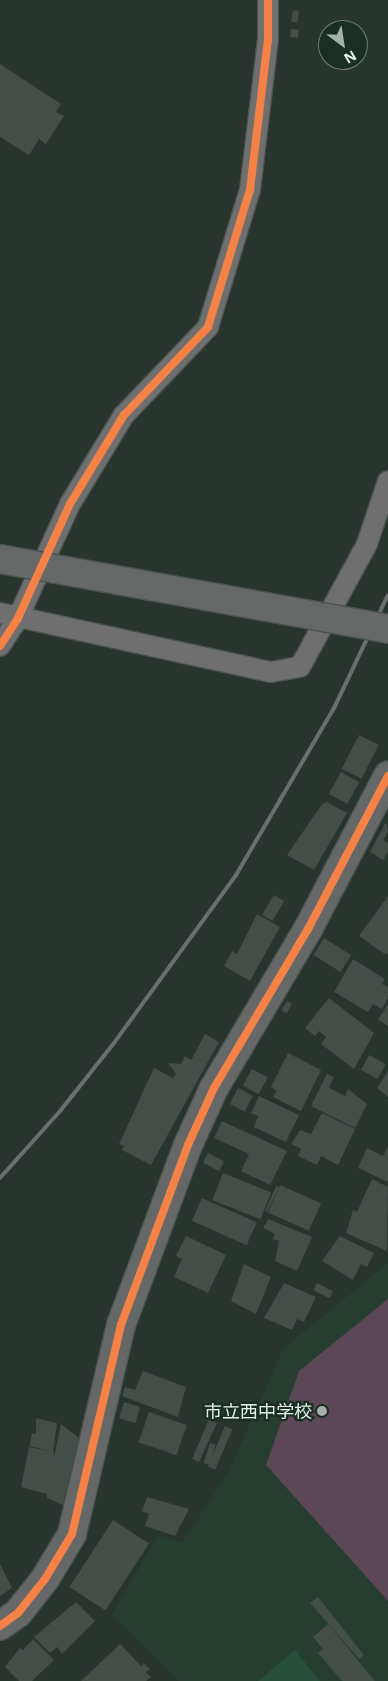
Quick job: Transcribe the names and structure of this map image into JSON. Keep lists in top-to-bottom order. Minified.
{"places":["市立西中学校"],"north":"bottom right"}
